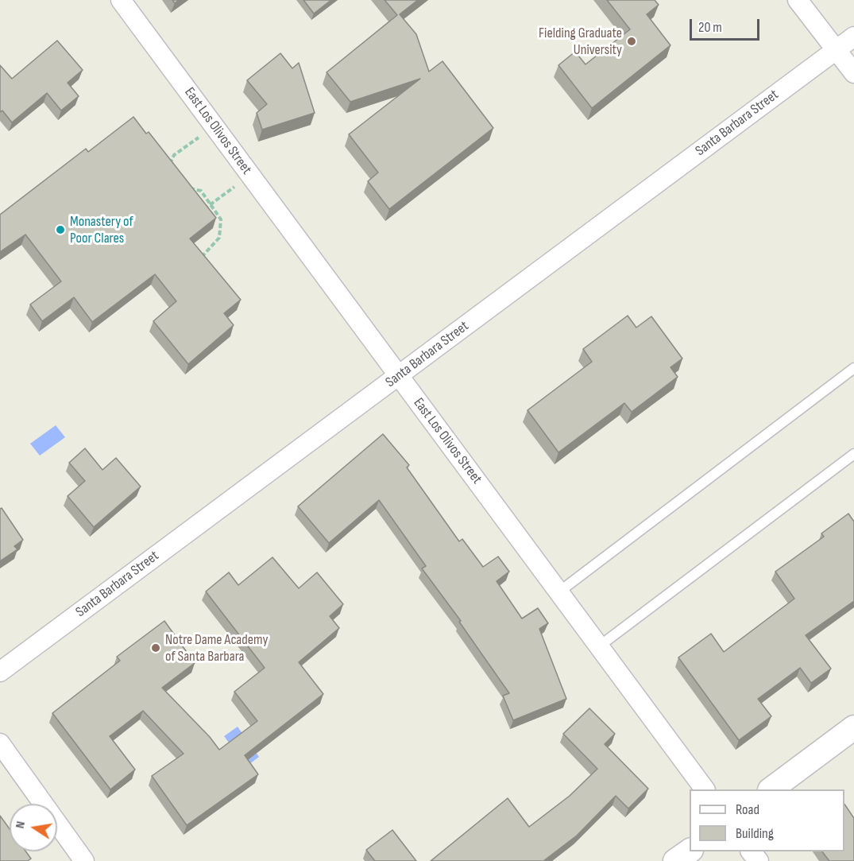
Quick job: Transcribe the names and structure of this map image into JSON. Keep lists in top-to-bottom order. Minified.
{"streets":{"street":["Santa Barbara Street","East Los Olivos Street"]},"crossings":[["Santa Barbara Street","East Los Olivos Street"]],"places":["Fielding Graduate University","Monastery of Poor Clares","Notre Dame Academy of Santa Barbara"],"legend":["Road","Building"],"scale_bar":"20 m","north":"left"}
